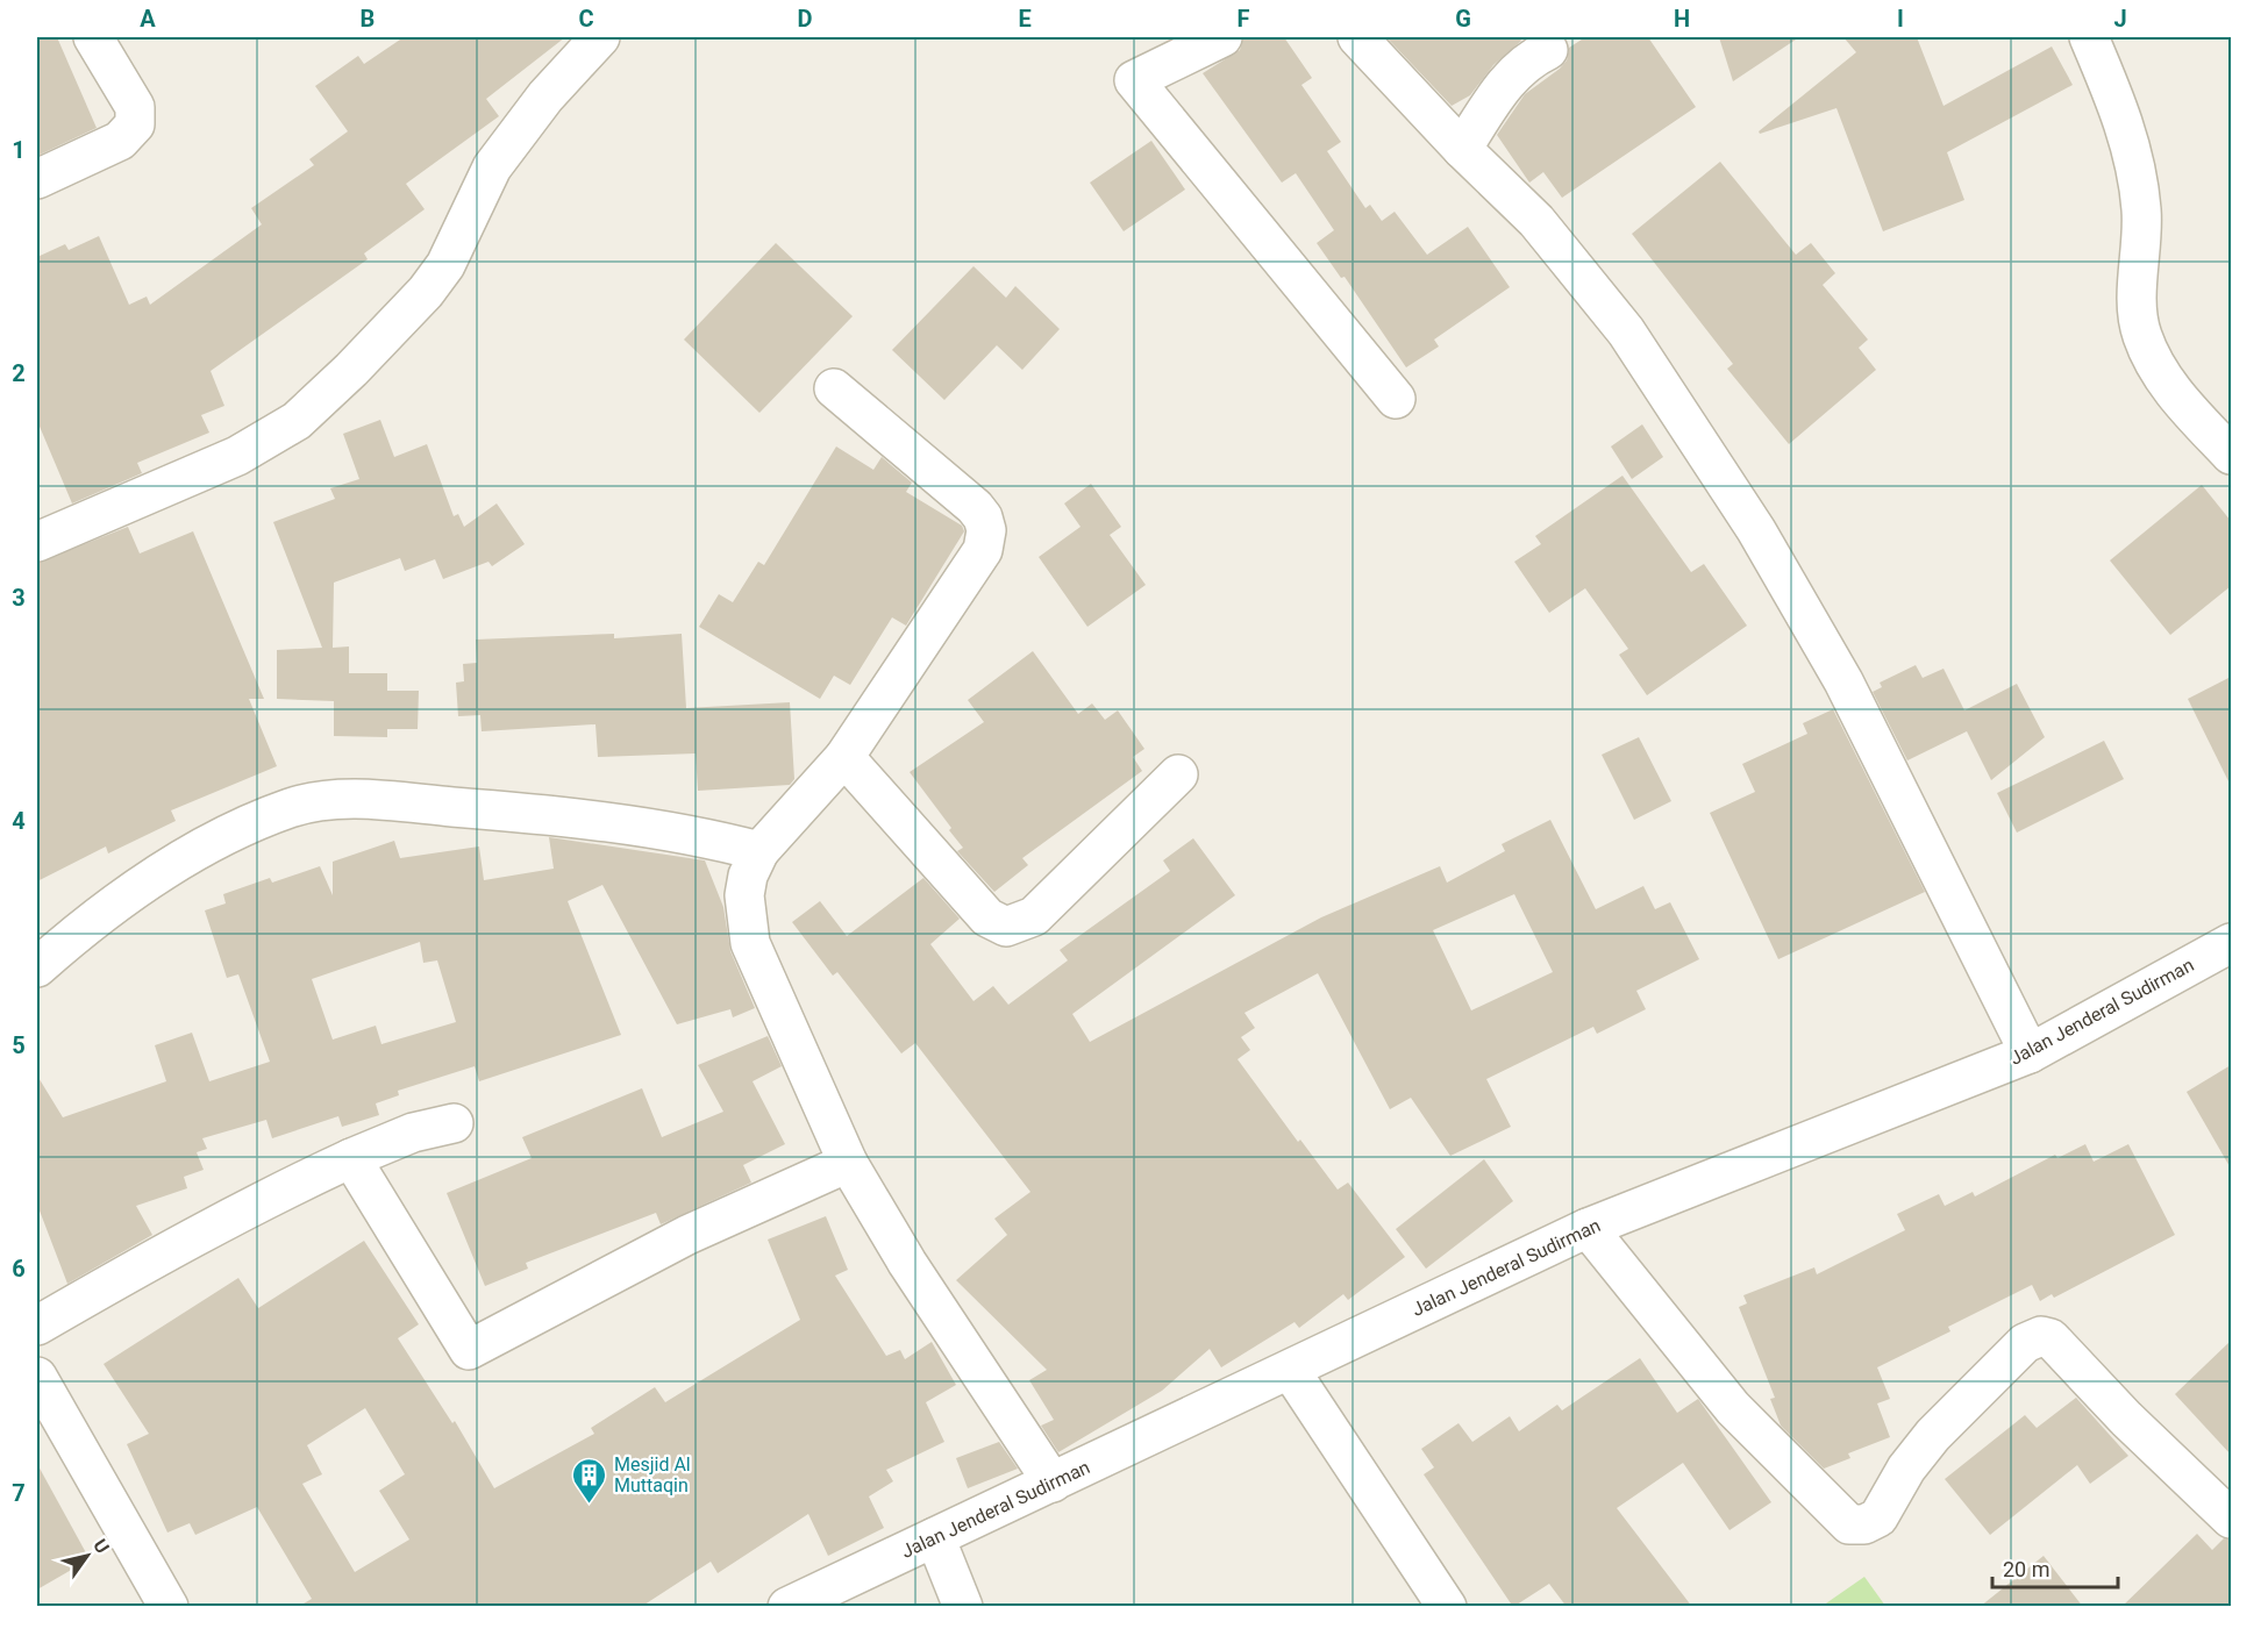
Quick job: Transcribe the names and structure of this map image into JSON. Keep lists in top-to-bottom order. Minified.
{"streets":{"street":["Jalan Jenderal Sudirman"]},"places":{"building":["Mesjid Al Muttaqin"]},"scale_bar":"20 m","north":"top right","grid":{"columns":["A","B","C","D","E","F","G","H","I","J"],"rows":["1","2","3","4","5","6","7"]}}
